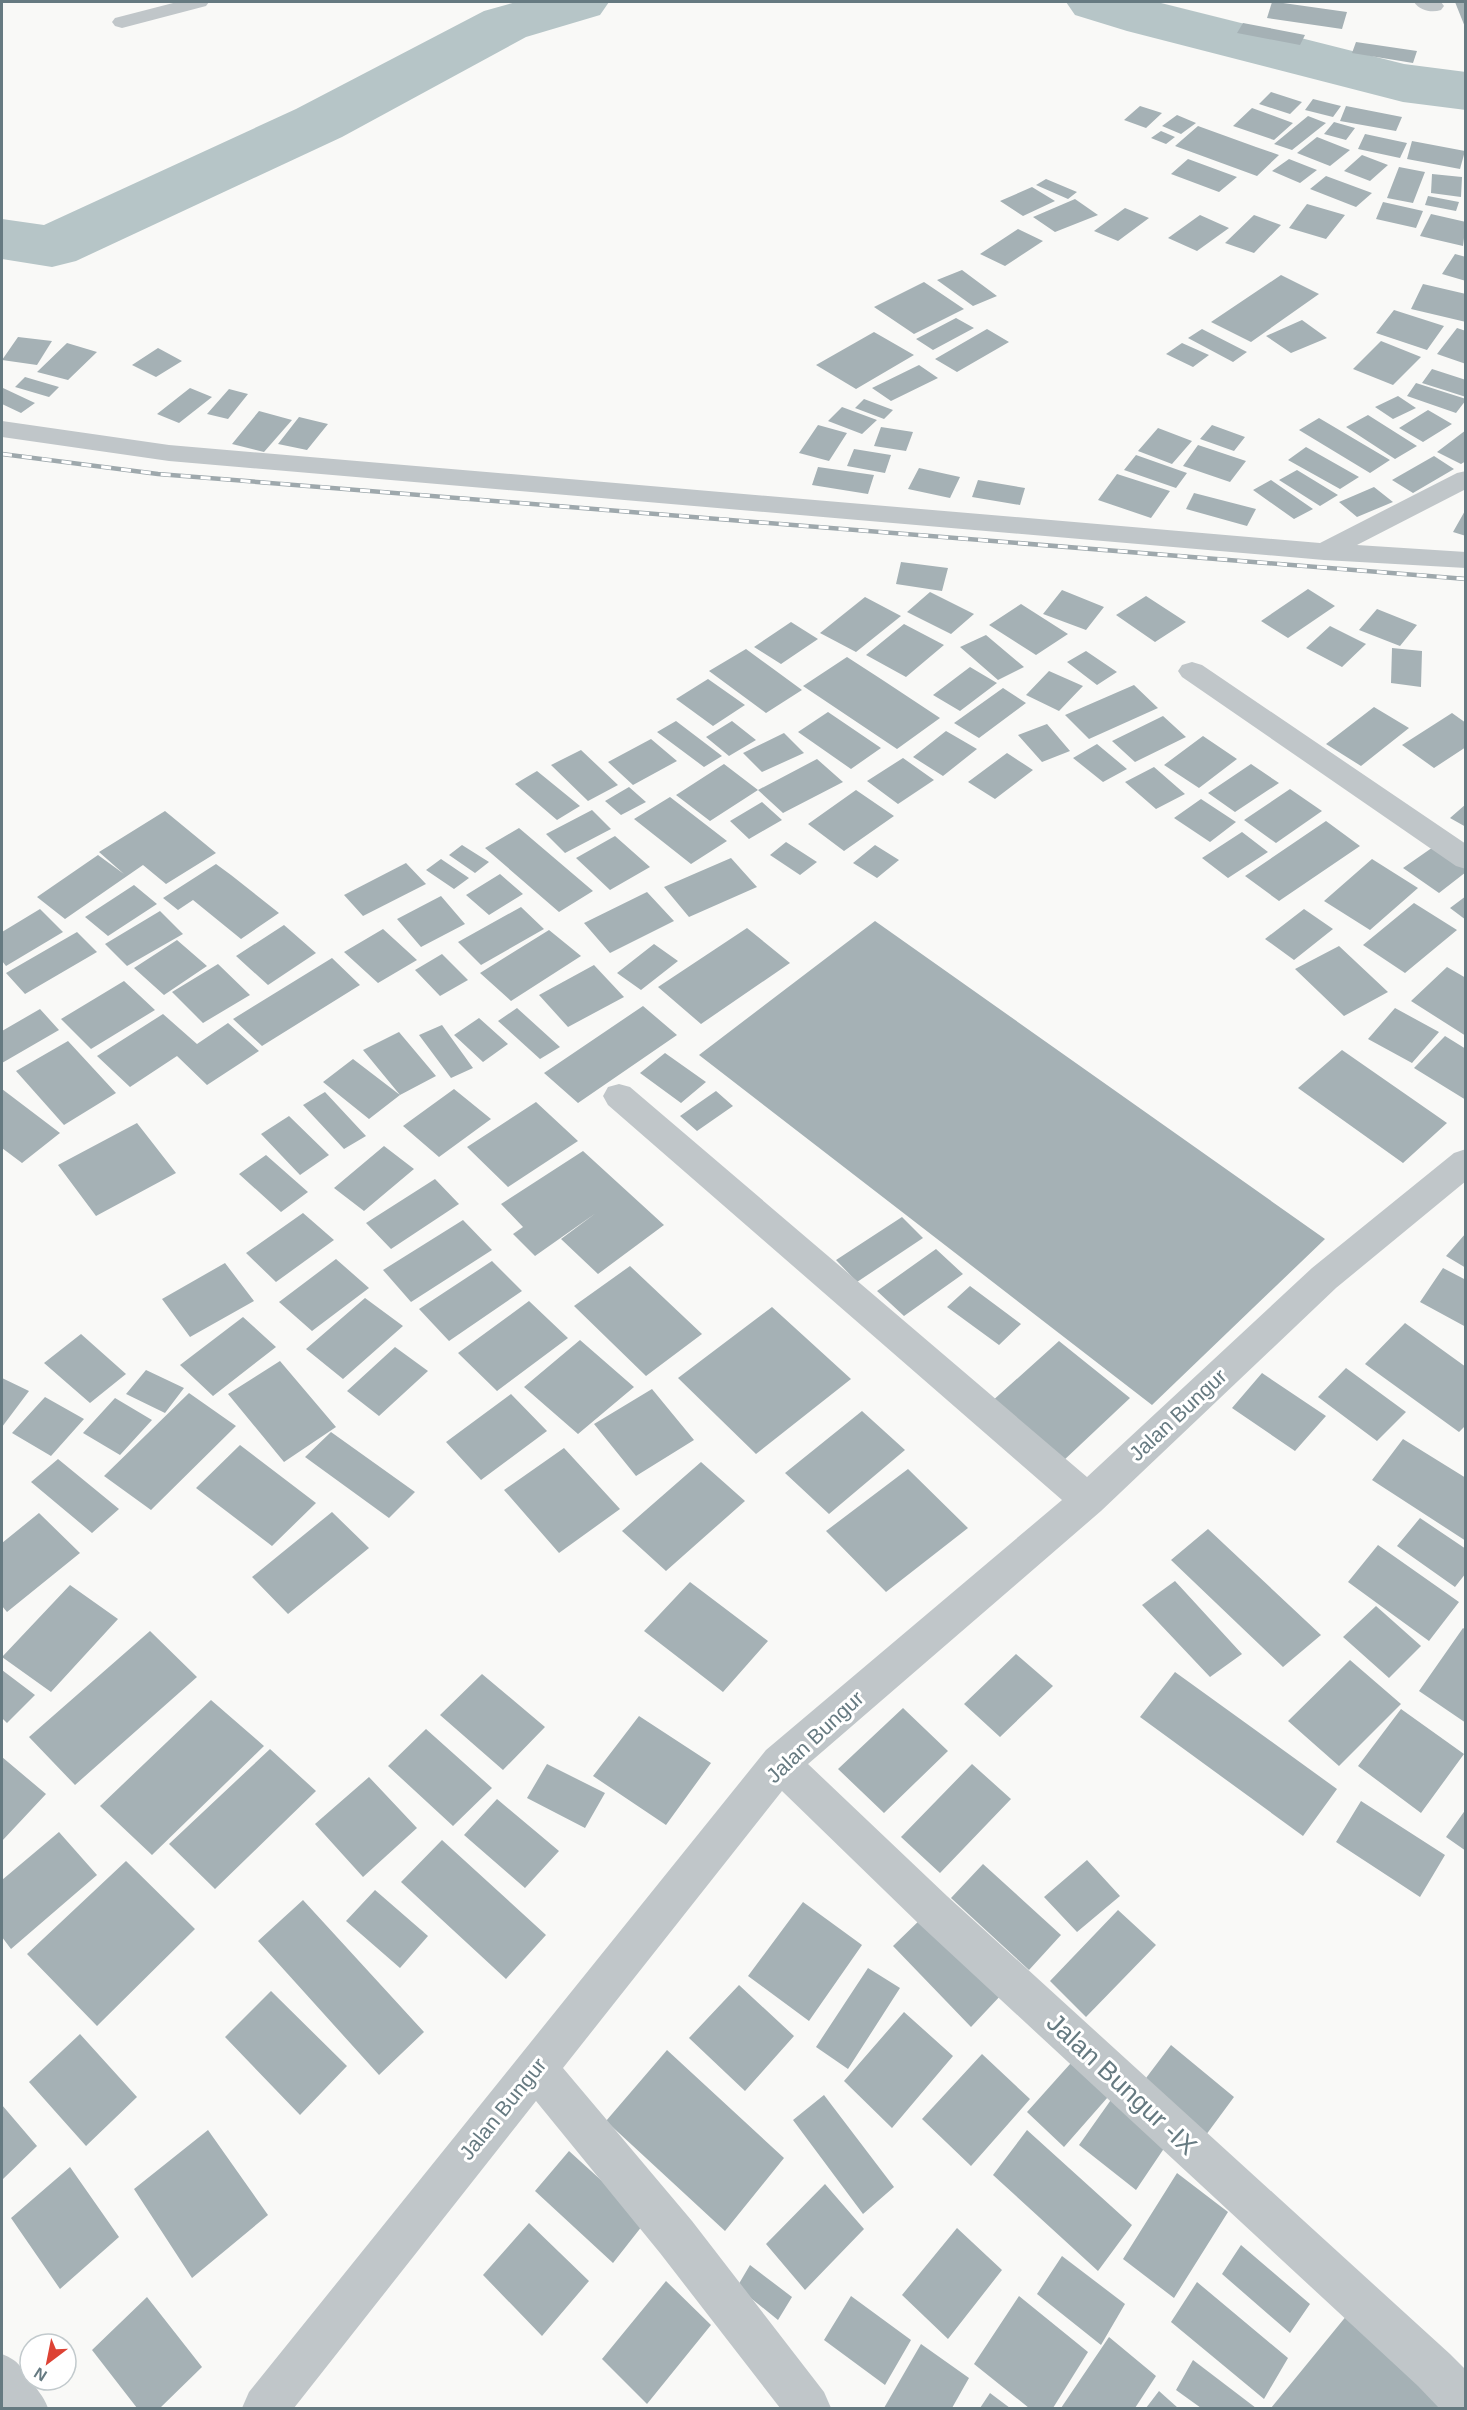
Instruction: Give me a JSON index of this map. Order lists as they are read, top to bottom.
{
  "streets": {
    "street": ["Jalan Bungur", "Jalan Bungur -IX"]
  },
  "crossings": [
    ["Jalan Bungur", "Jalan Bungur -IX"]
  ],
  "north": "bottom left"
}
